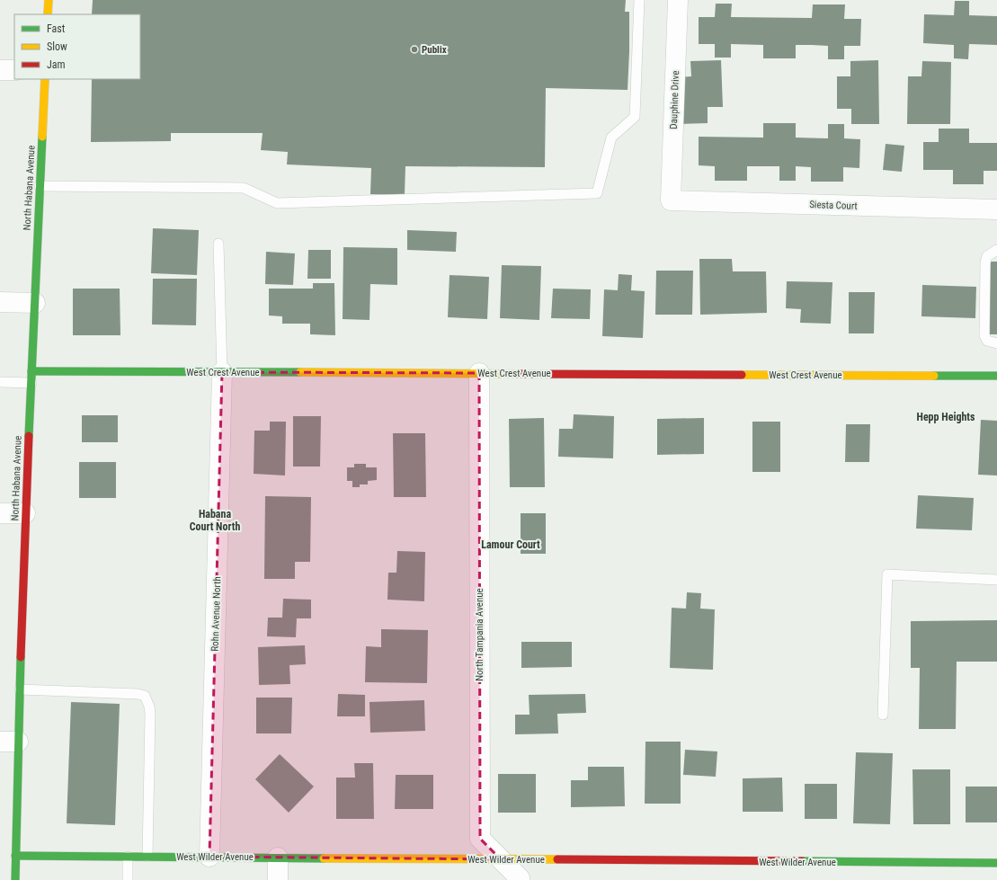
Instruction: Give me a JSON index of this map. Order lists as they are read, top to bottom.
{
  "streets": {
    "street": [
      "Dauphine Drive",
      "North Habana Avenue",
      "Siesta Court",
      "West Crest Avenue",
      "Rohn Avenue North",
      "North Tampania Avenue",
      "West Wilder Avenue"
    ]
  },
  "crossings": [
    ["Dauphine Drive", "Siesta Court"],
    ["North Habana Avenue", "West Crest Avenue"],
    ["North Habana Avenue", "West Wilder Avenue"],
    ["West Crest Avenue", "Rohn Avenue North"],
    ["West Crest Avenue", "North Tampania Avenue"],
    ["Rohn Avenue North", "West Wilder Avenue"],
    ["North Tampania Avenue", "West Wilder Avenue"]
  ],
  "districts": ["Hepp Heights", "Habana Court North", "Lamour Court"],
  "places": ["Publix"],
  "legend": ["Fast", "Slow", "Jam"]
}
